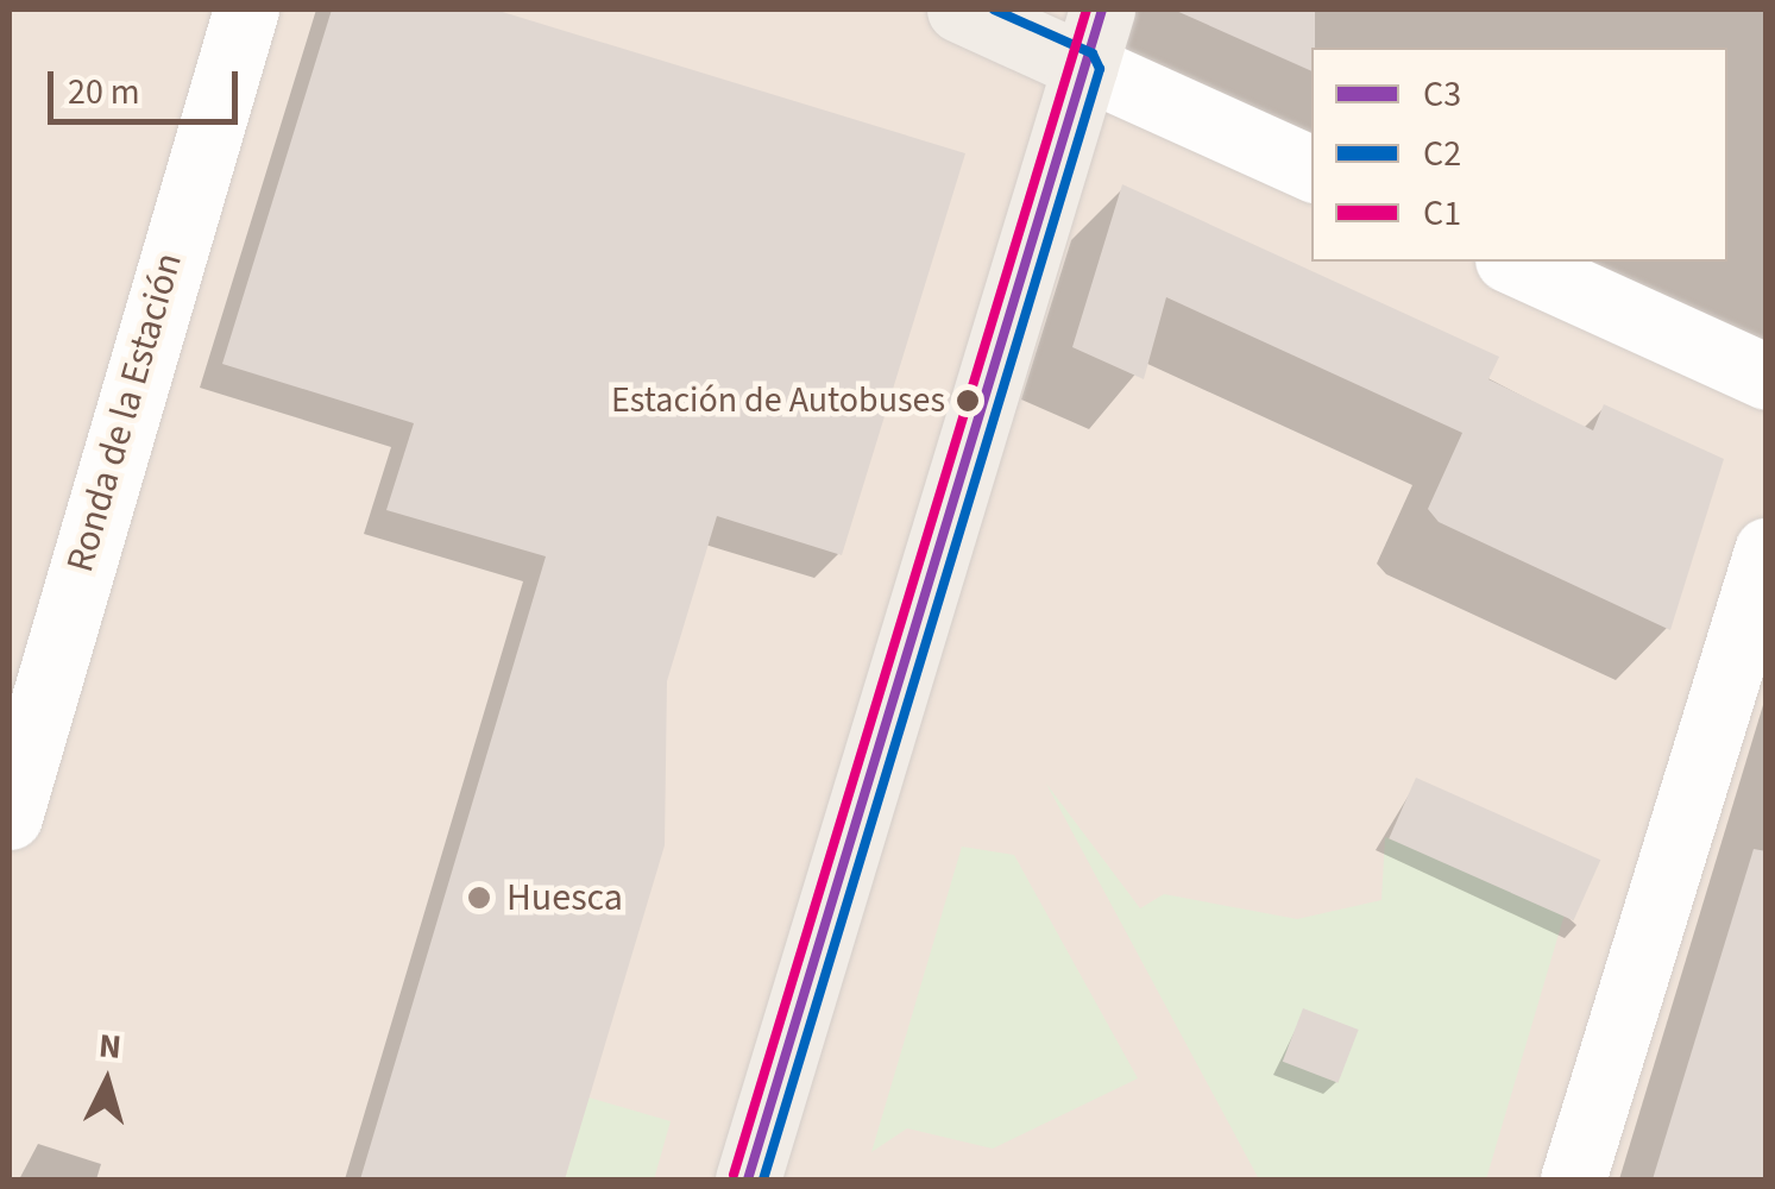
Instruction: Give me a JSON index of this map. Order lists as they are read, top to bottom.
{
  "streets": {
    "street": ["Ronda de la Estación"]
  },
  "places": ["Estación de Autobuses", "Huesca"],
  "lines": ["transit line C3", "transit line C2", "transit line C1"],
  "legend": ["C3", "C2", "C1"],
  "scale_bar": "20 m",
  "north": "top"
}
